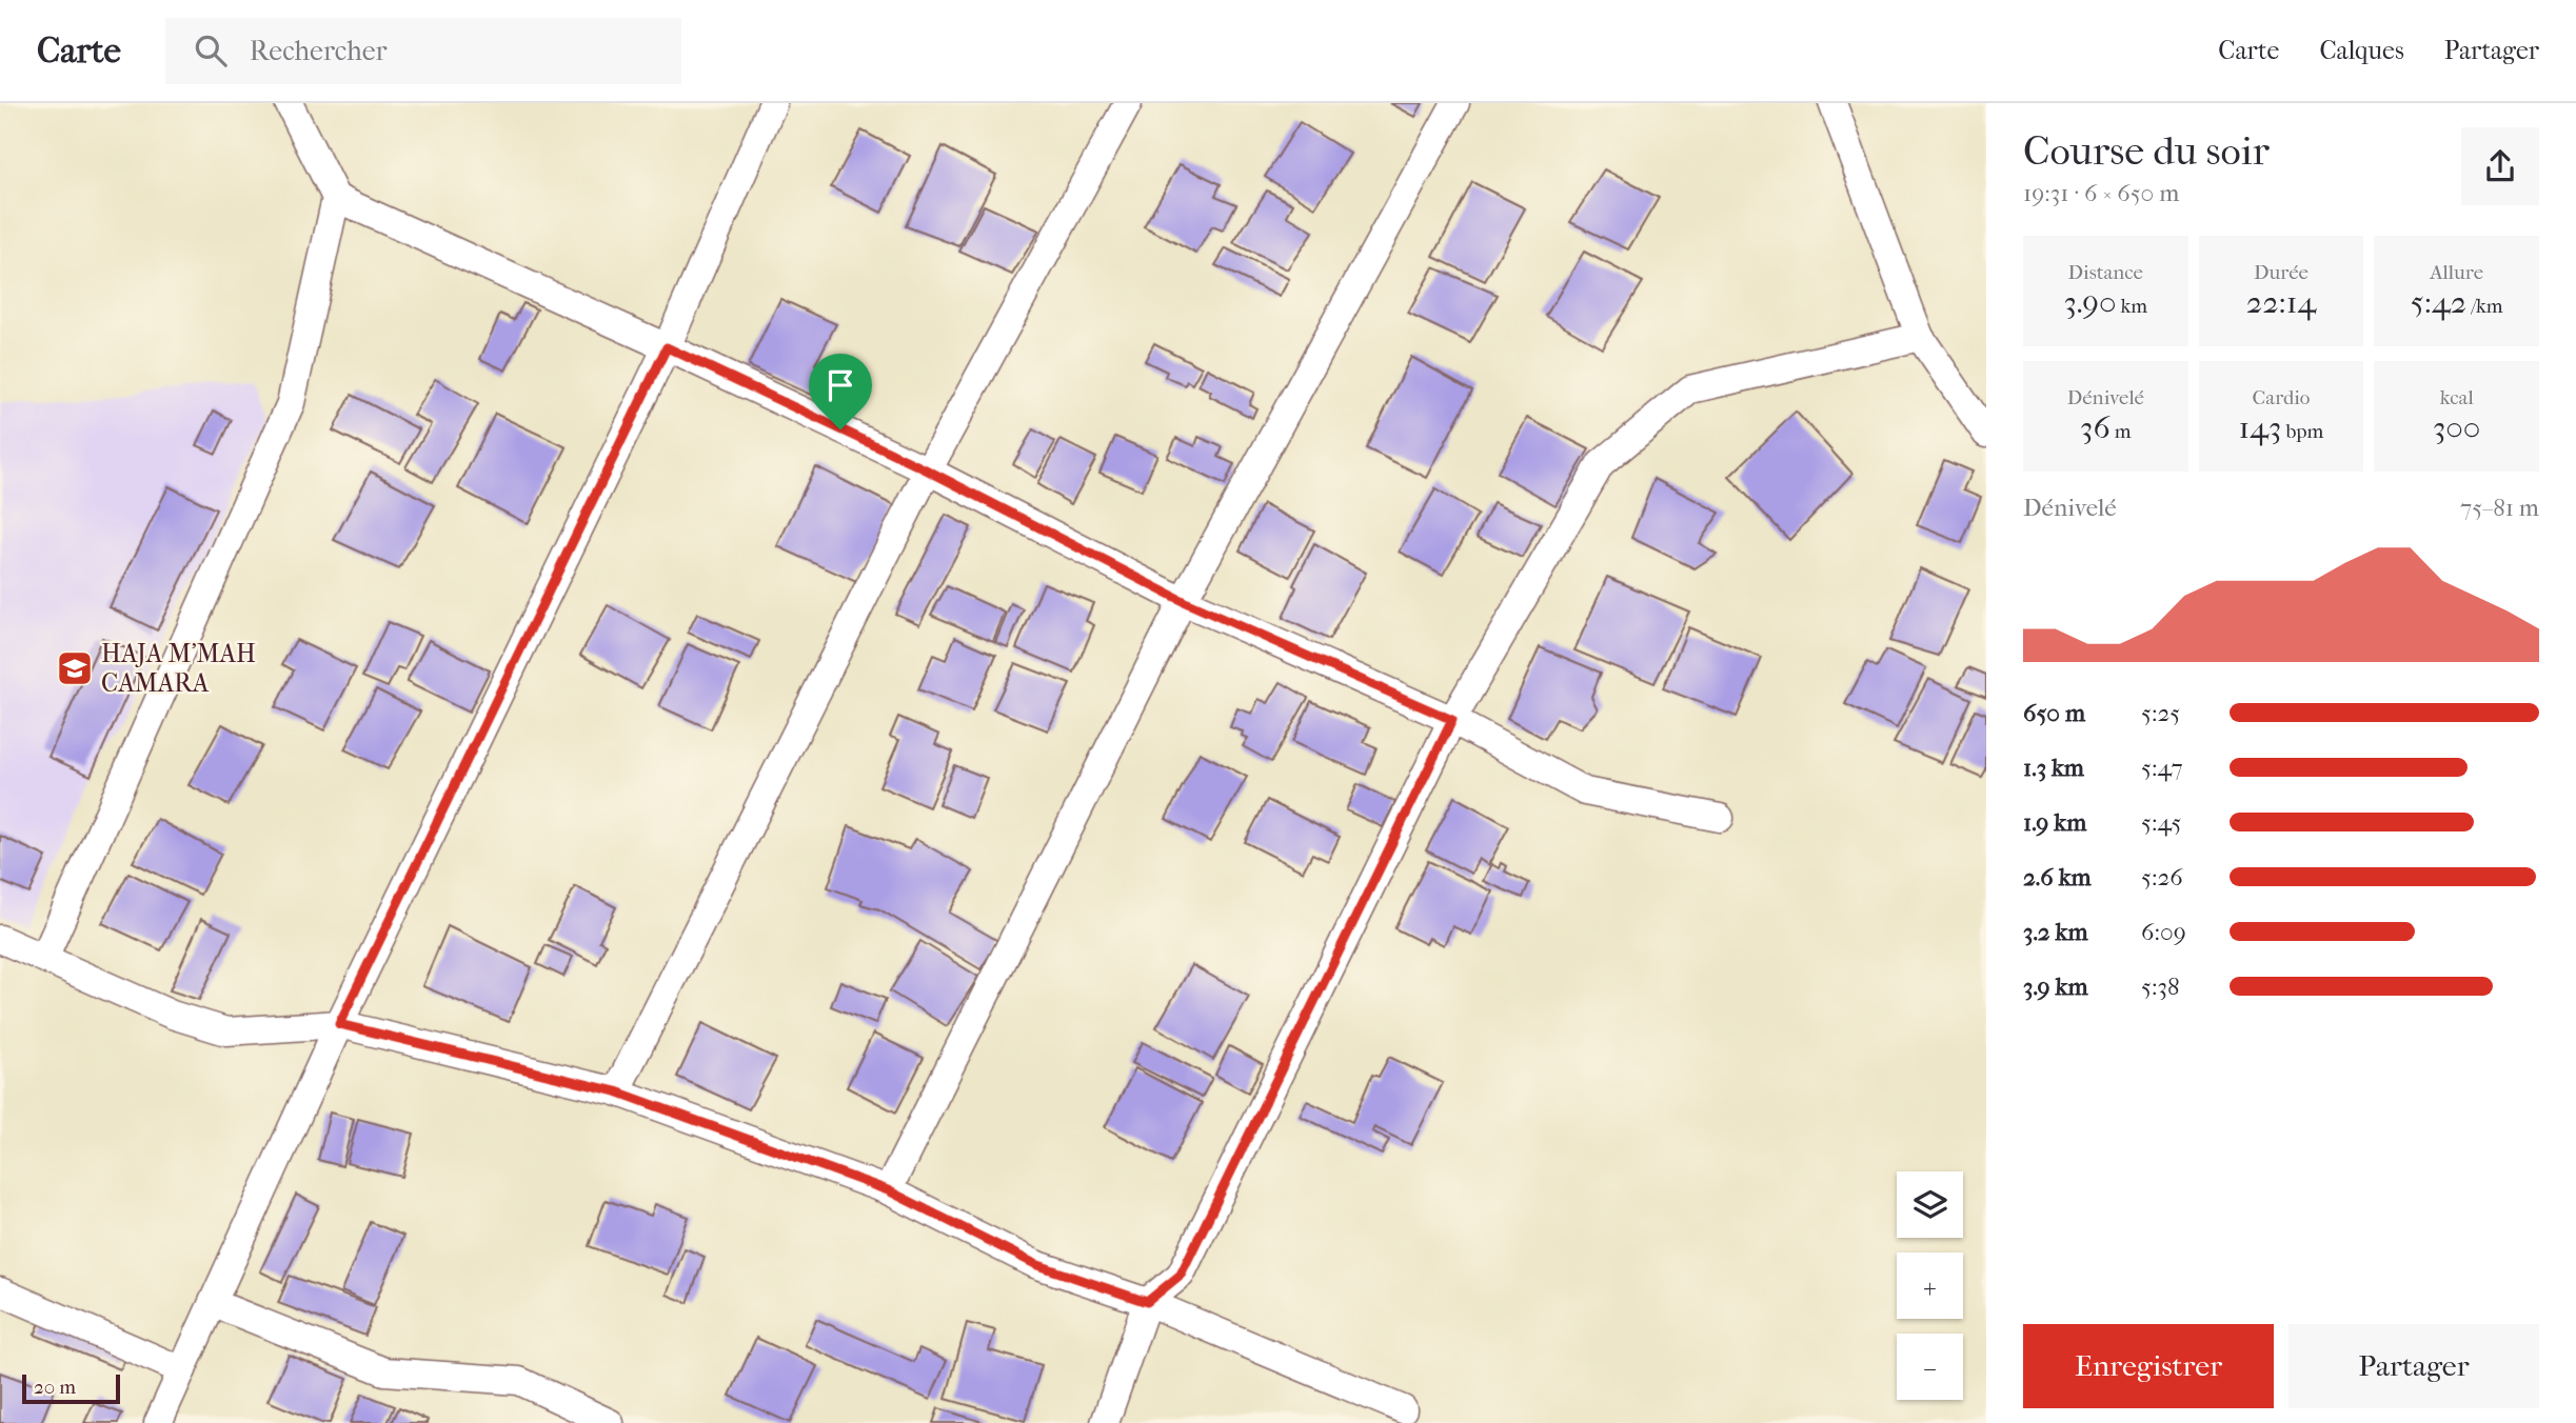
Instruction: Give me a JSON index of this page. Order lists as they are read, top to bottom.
{
  "places": {
    "school or university": ["HAJA M'MAH CAMARA"]
  },
  "scale_bar": "20 m",
  "page": {
    "header": "Carte",
    "search": "Rechercher",
    "nav": ["Carte", "Calques", "Partager"],
    "heading": ["Course du soir", "19:31 · 6 × 650 m"],
    "stats": [
      ["Distance", "3.90 km"],
      ["Durée", "22:14"],
      ["Allure", "5:42 /km"],
      ["Dénivelé", "36 m"],
      ["Cardio", "143 bpm"],
      ["kcal", "300"]
    ],
    "chart": ["Dénivelé", "75–81 m"],
    "list": [
      {
        "name": "650 m",
        "note": "5:25"
      },
      {
        "name": "1.3 km",
        "note": "5:47"
      },
      {
        "name": "1.9 km",
        "note": "5:45"
      },
      {
        "name": "2.6 km",
        "note": "5:26"
      },
      {
        "name": "3.2 km",
        "note": "6:09"
      },
      {
        "name": "3.9 km",
        "note": "5:38"
      }
    ],
    "map_buttons": ["+", "−"],
    "buttons": ["Enregistrer", "Partager"],
    "scale": "20 m"
  }
}
